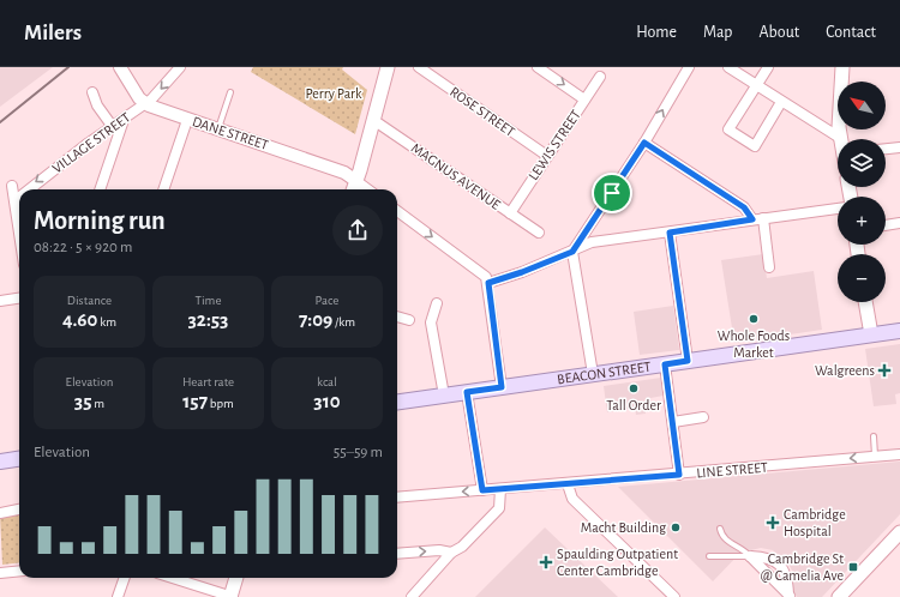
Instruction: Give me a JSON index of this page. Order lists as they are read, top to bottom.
{
  "streets": {
    "main road": ["BEACON STREET"],
    "street": [
      "ROSE STREET",
      "DANE STREET",
      "VILLAGE STREET",
      "LEWIS STREET",
      "MAGNUS AVENUE",
      "LINE STREET"
    ]
  },
  "crossings": [
    ["ROSE STREET", "LEWIS STREET"],
    ["DANE STREET", "VILLAGE STREET"],
    ["LEWIS STREET", "MAGNUS AVENUE"]
  ],
  "one_way": ["VILLAGE STREET", "LINE STREET"],
  "parks": ["Perry Park"],
  "places": {
    "other": ["Whole Foods Market", "Tall Order", "Macht Building"],
    "health": ["Walgreens", "Cambridge Hospital", "Spaulding Outpatient Center Cambridge"],
    "transit": ["Cambridge St @ Camelia Ave"]
  },
  "north": "top left",
  "page": {
    "header": "Milers",
    "nav": [
      "Home",
      "Map",
      "About",
      "Contact"
    ],
    "map_buttons": ["+", "−"],
    "heading": ["Morning run", "08:22 · 5 × 920 m"],
    "stats": [
      ["Distance", "4.60 km"],
      ["Time", "32:53"],
      ["Pace", "7:09 /km"],
      ["Elevation", "35 m"],
      ["Heart rate", "157 bpm"],
      ["kcal", "310"]
    ],
    "chart": ["Elevation", "55–59 m"]
  }
}
